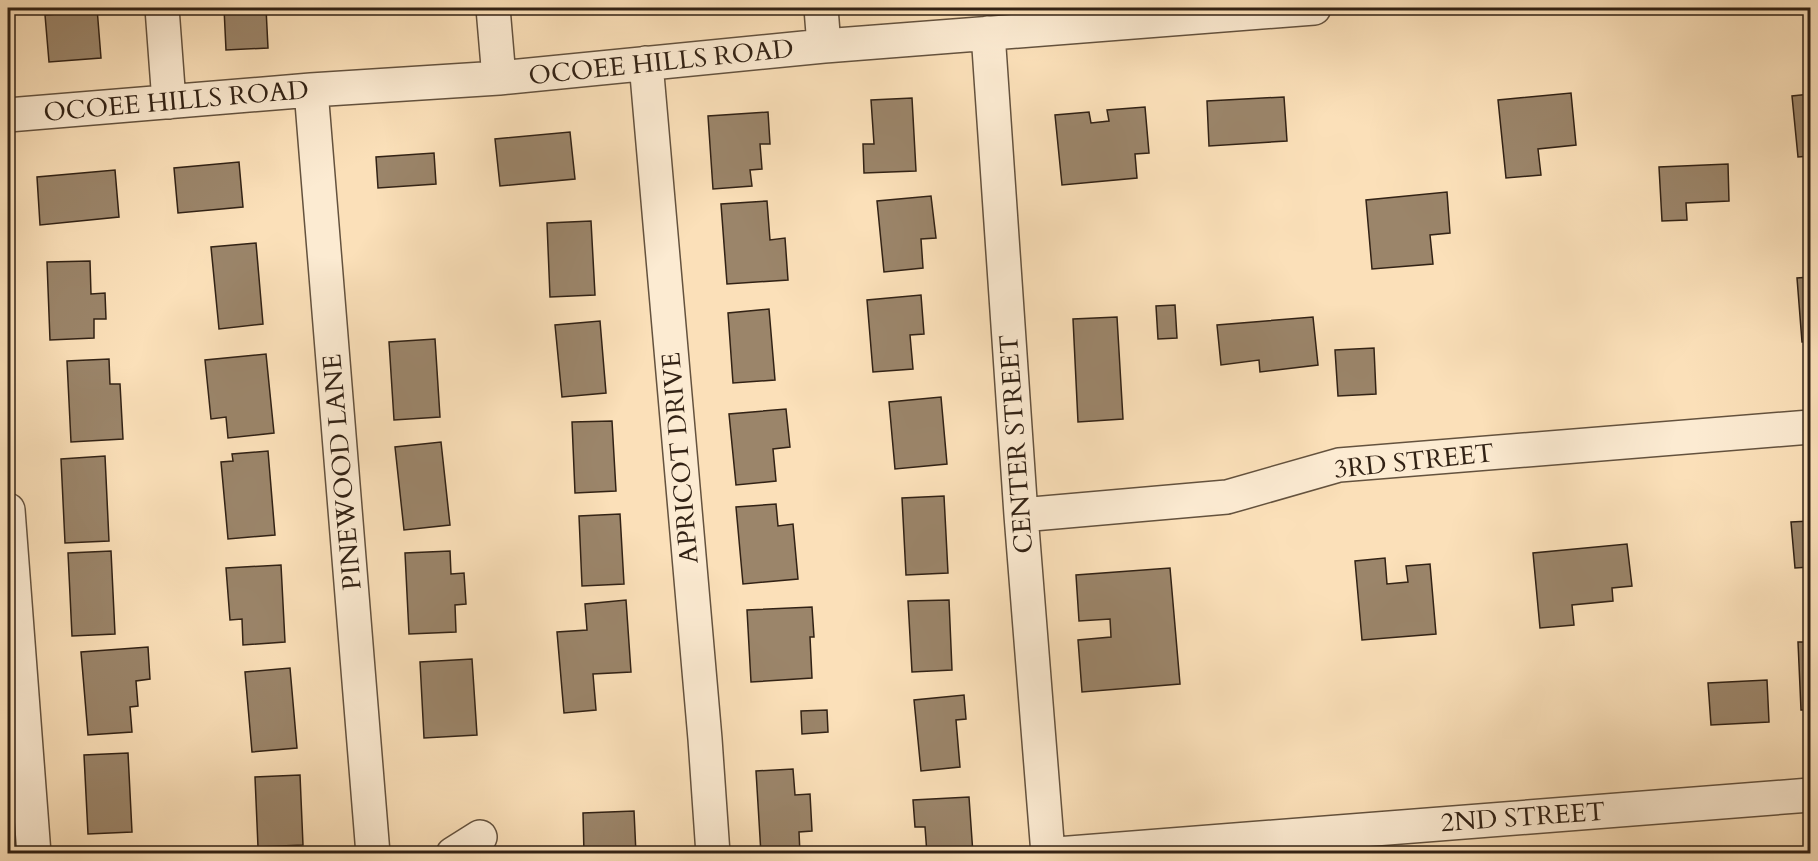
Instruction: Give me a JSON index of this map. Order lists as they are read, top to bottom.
{
  "streets": {
    "street": [
      "OCOEE HILLS ROAD",
      "CENTER STREET",
      "APRICOT DRIVE",
      "3RD STREET",
      "PINEWOOD LANE",
      "2ND STREET"
    ]
  },
  "crossings": [
    ["OCOEE HILLS ROAD", "CENTER STREET"],
    ["OCOEE HILLS ROAD", "APRICOT DRIVE"],
    ["OCOEE HILLS ROAD", "PINEWOOD LANE"],
    ["CENTER STREET", "3RD STREET"]
  ]
}
